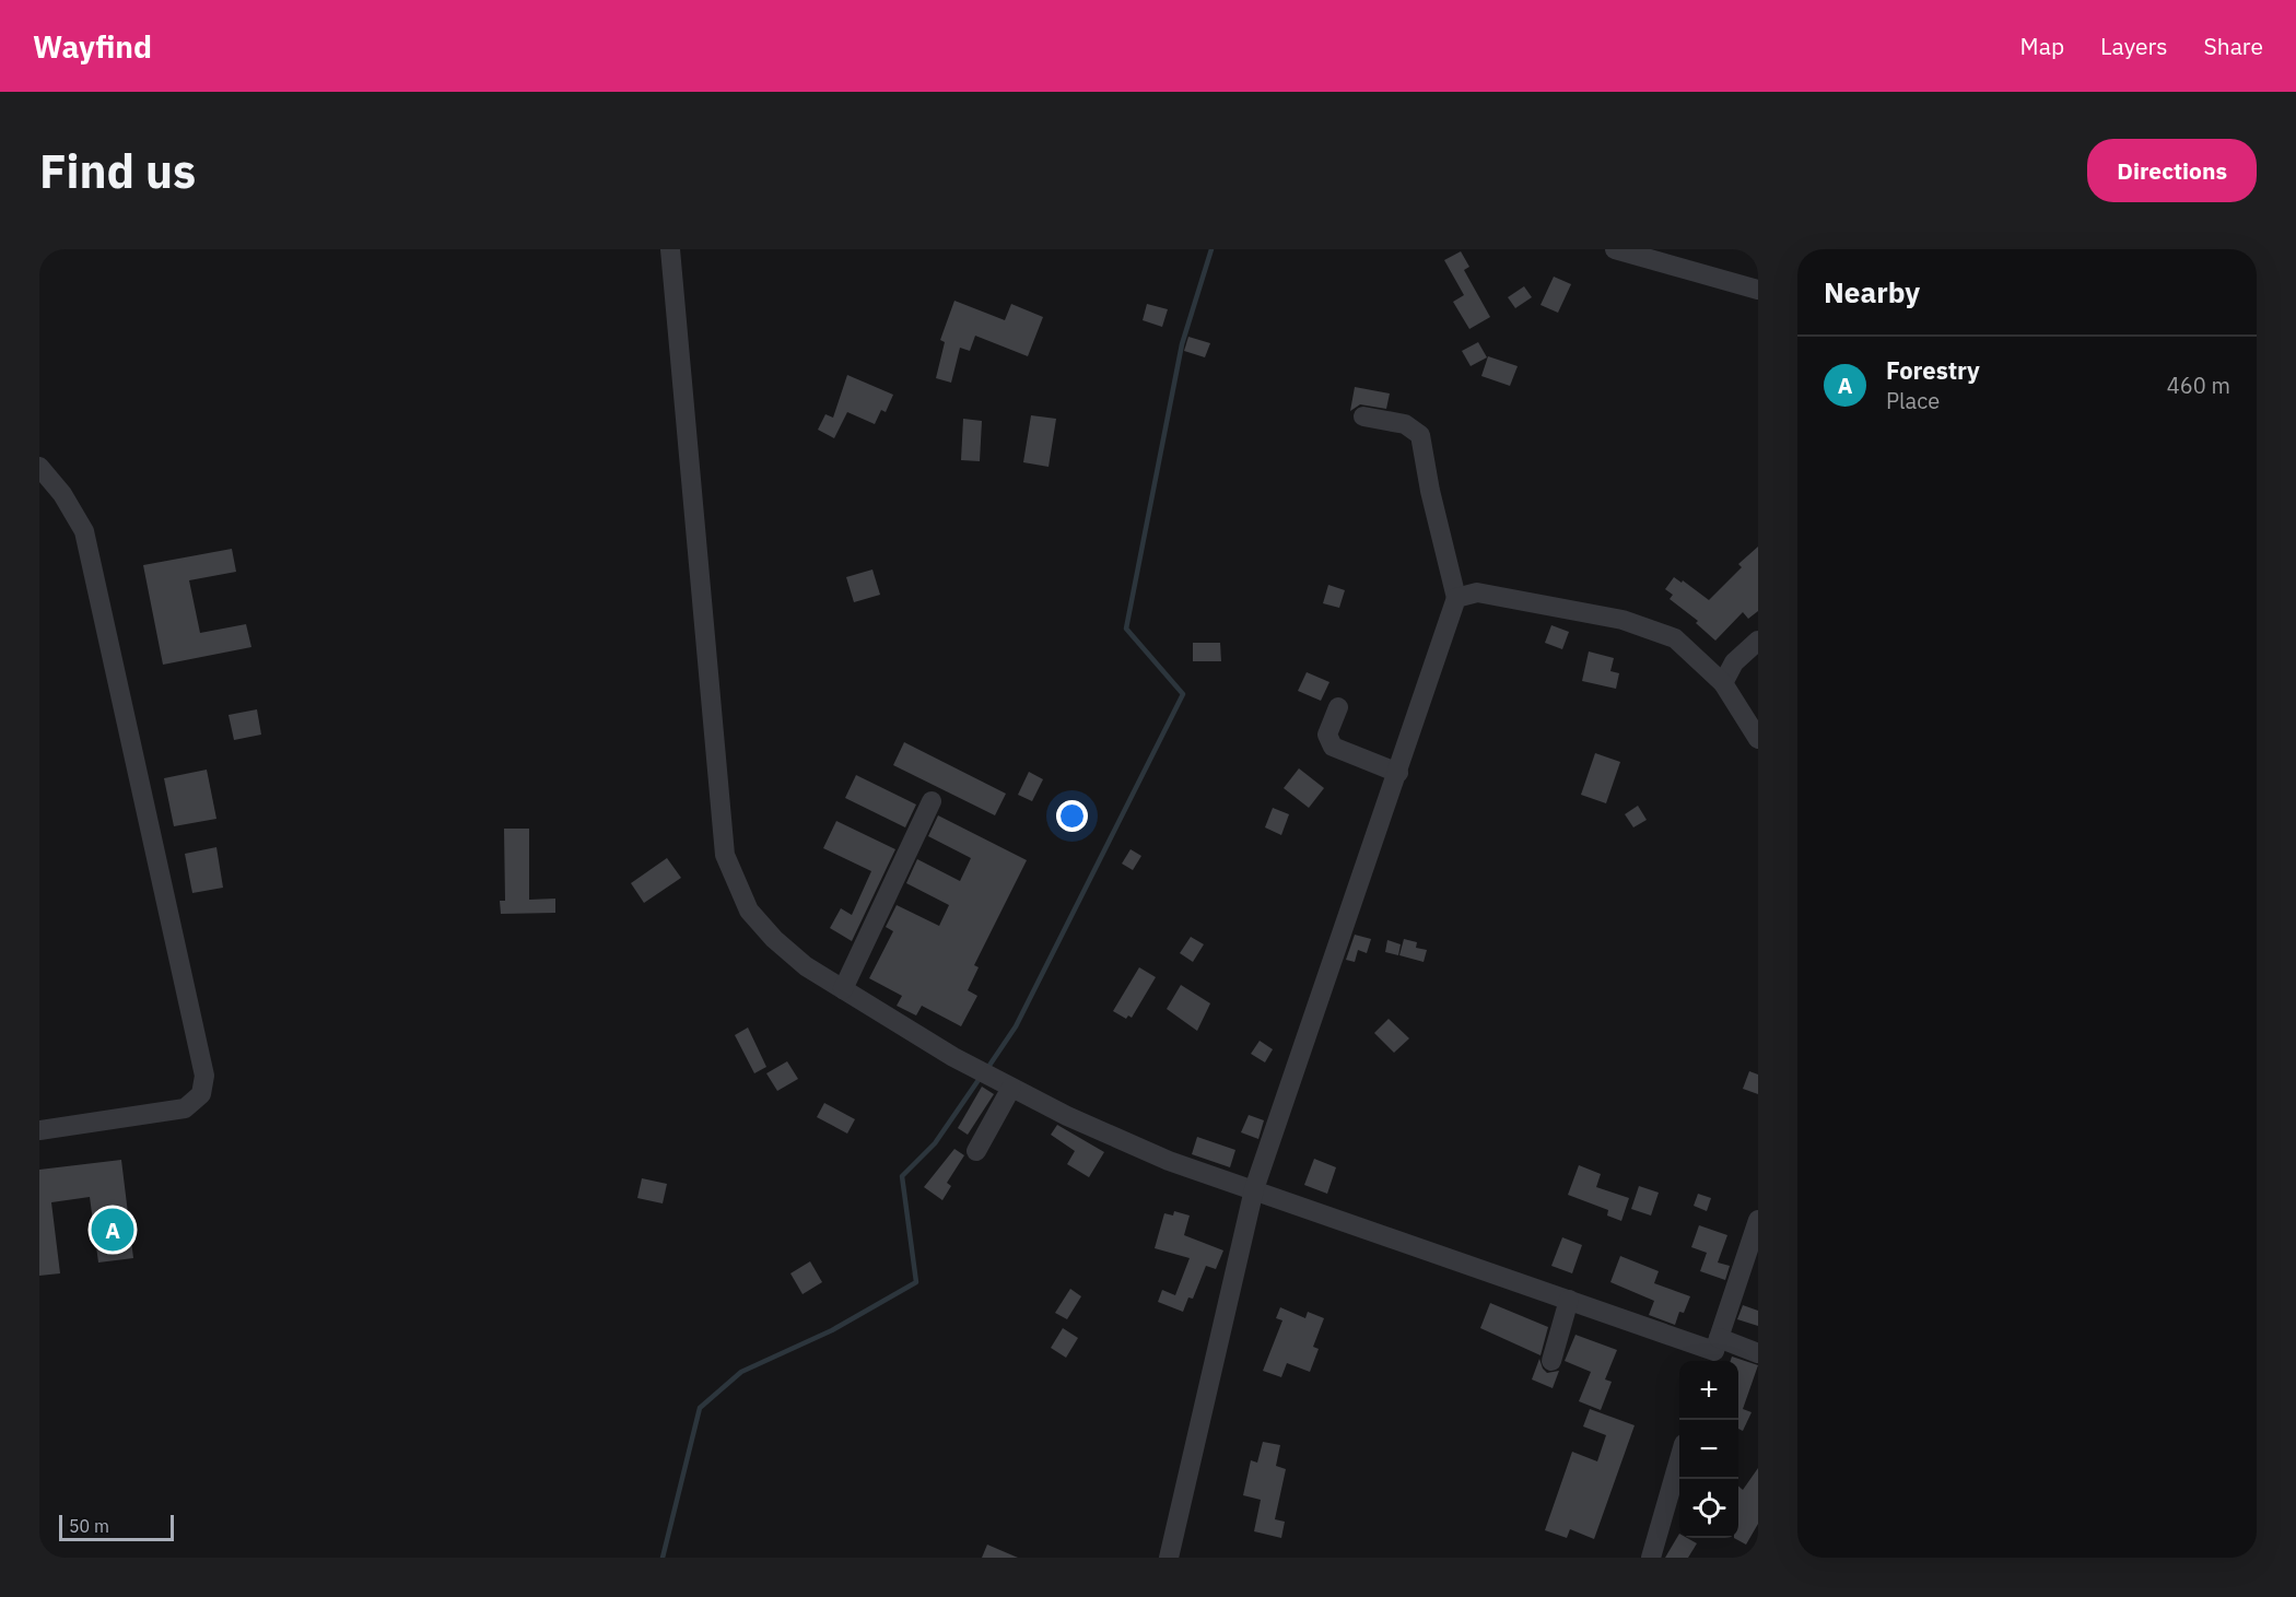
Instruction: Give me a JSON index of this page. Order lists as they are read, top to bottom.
{
  "scale_bar": "50 m",
  "page": {
    "header": "Wayfind",
    "nav": ["Map", "Layers", "Share"],
    "buttons": "Directions",
    "title": "Find us",
    "heading": "Nearby",
    "list": [
      {
        "mark": "A",
        "name": "Forestry",
        "note": "Place",
        "value": "460 m"
      }
    ],
    "pins": "A",
    "map_buttons": ["+", "−"],
    "scale": "50 m"
  }
}
